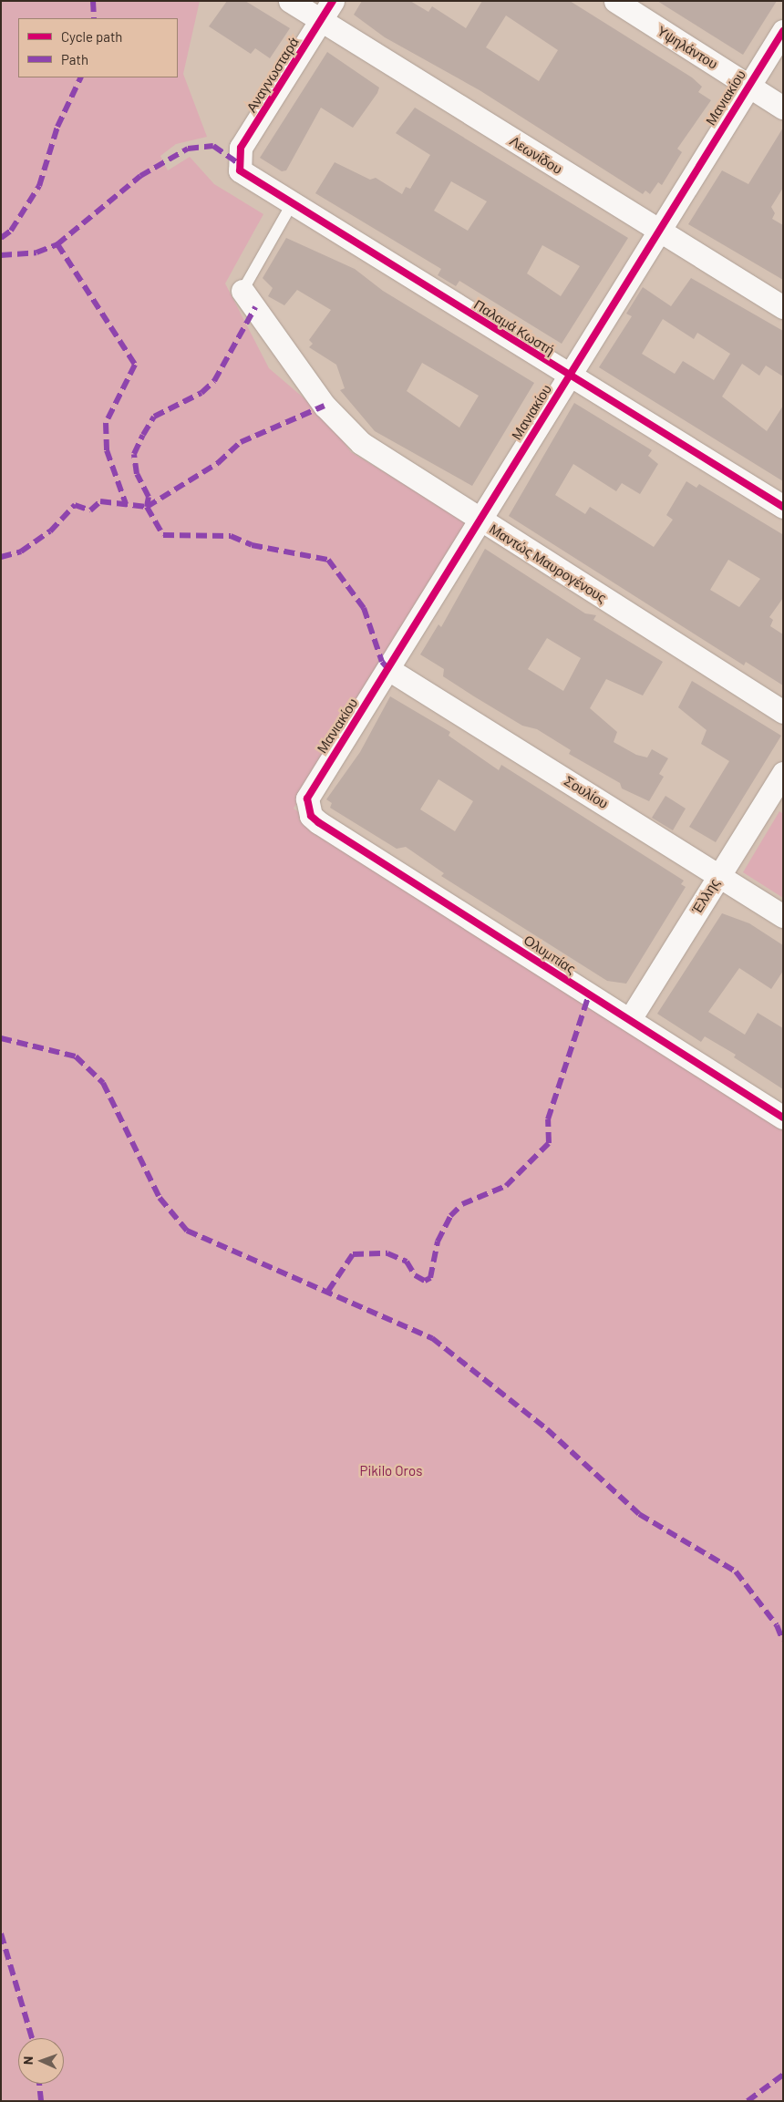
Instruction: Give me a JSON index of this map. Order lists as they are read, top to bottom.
{
  "streets": {
    "street": [
      "Υψηλάντου",
      "Αναγνωσταρά",
      "Μανιακίου",
      "Λεωνίδου",
      "Παλαμά Κωστή",
      "Μαντώς Μαυρογένους",
      "Σουλίου",
      "Έλλης",
      "Ολυμπίας"
    ]
  },
  "crossings": [
    ["Υψηλάντου", "Μανιακίου"],
    ["Αναγνωσταρά", "Λεωνίδου"],
    ["Αναγνωσταρά", "Παλαμά Κωστή"],
    ["Μανιακίου", "Λεωνίδου"],
    ["Μανιακίου", "Παλαμά Κωστή"],
    ["Μανιακίου", "Μαντώς Μαυρογένους"],
    ["Μανιακίου", "Σουλίου"],
    ["Μανιακίου", "Ολυμπίας"],
    ["Σουλίου", "Έλλης"],
    ["Έλλης", "Ολυμπίας"]
  ],
  "parks": ["Pikilo Oros"],
  "legend": ["Cycle path", "Path"],
  "north": "left"
}
